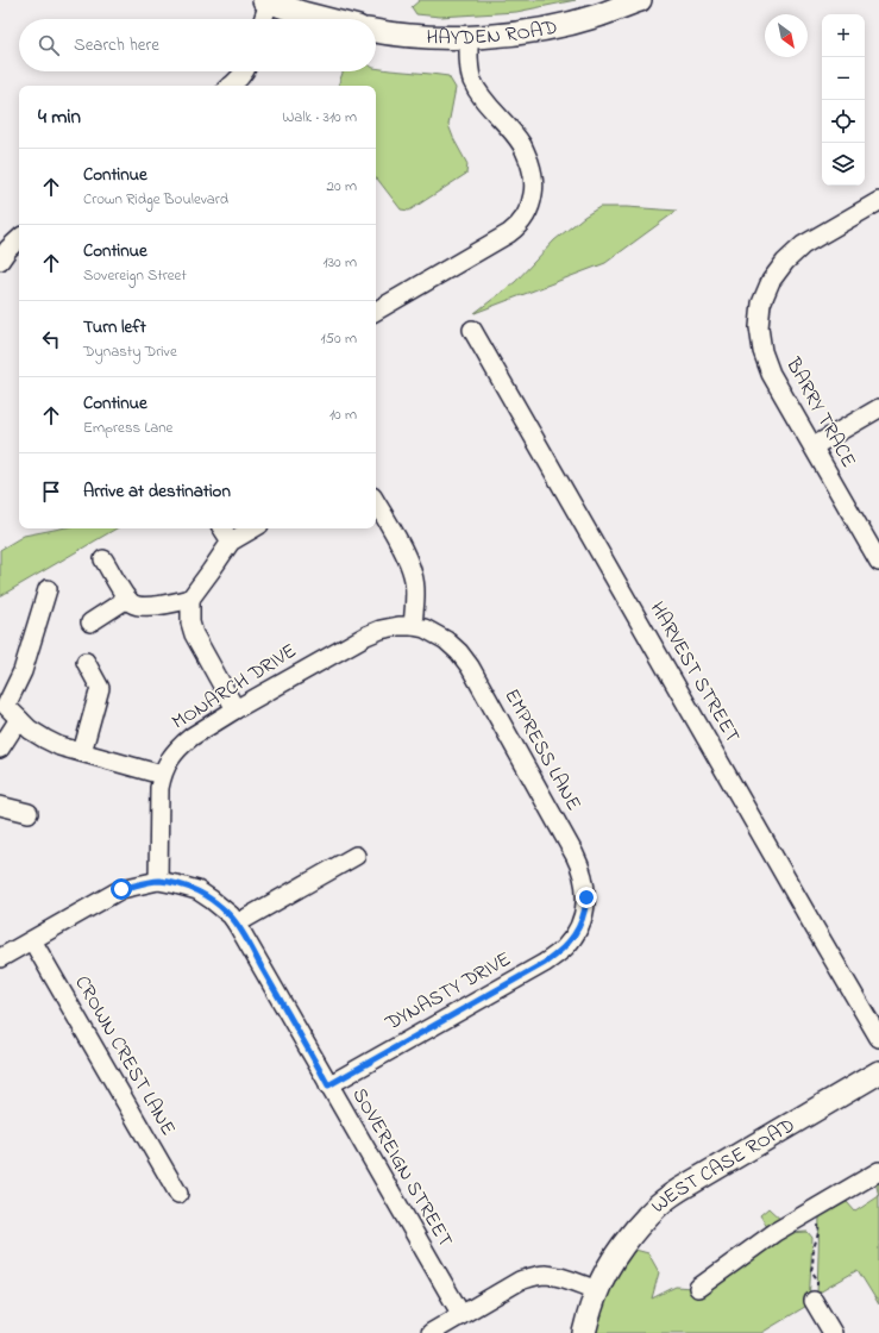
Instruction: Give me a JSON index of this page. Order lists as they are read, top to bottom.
{
  "streets": {
    "main road": ["HAYDEN ROAD", "WEST CASE ROAD"],
    "street": [
      "BARRY TRACE",
      "HARVEST STREET",
      "MONARCH DRIVE",
      "EMPRESS LANE",
      "DYNASTY DRIVE",
      "CROWN CREST LANE",
      "SOVEREIGN STREET"
    ]
  },
  "crossings": [
    ["MONARCH DRIVE", "EMPRESS LANE"],
    ["MONARCH DRIVE", "SOVEREIGN STREET"],
    ["EMPRESS LANE", "DYNASTY DRIVE"],
    ["DYNASTY DRIVE", "SOVEREIGN STREET"]
  ],
  "north": "bottom right",
  "page": {
    "map_buttons": ["+", "−"],
    "search": "Search here",
    "heading": ["4 min", "Walk · 310 m"],
    "list": [
      ["Continue", "Crown Ridge Boulevard", "20 m"],
      ["Continue", "Sovereign Street", "130 m"],
      ["Turn left", "Dynasty Drive", "150 m"],
      ["Continue", "Empress Lane", "10 m"],
      "Arrive at destination"
    ]
  }
}
